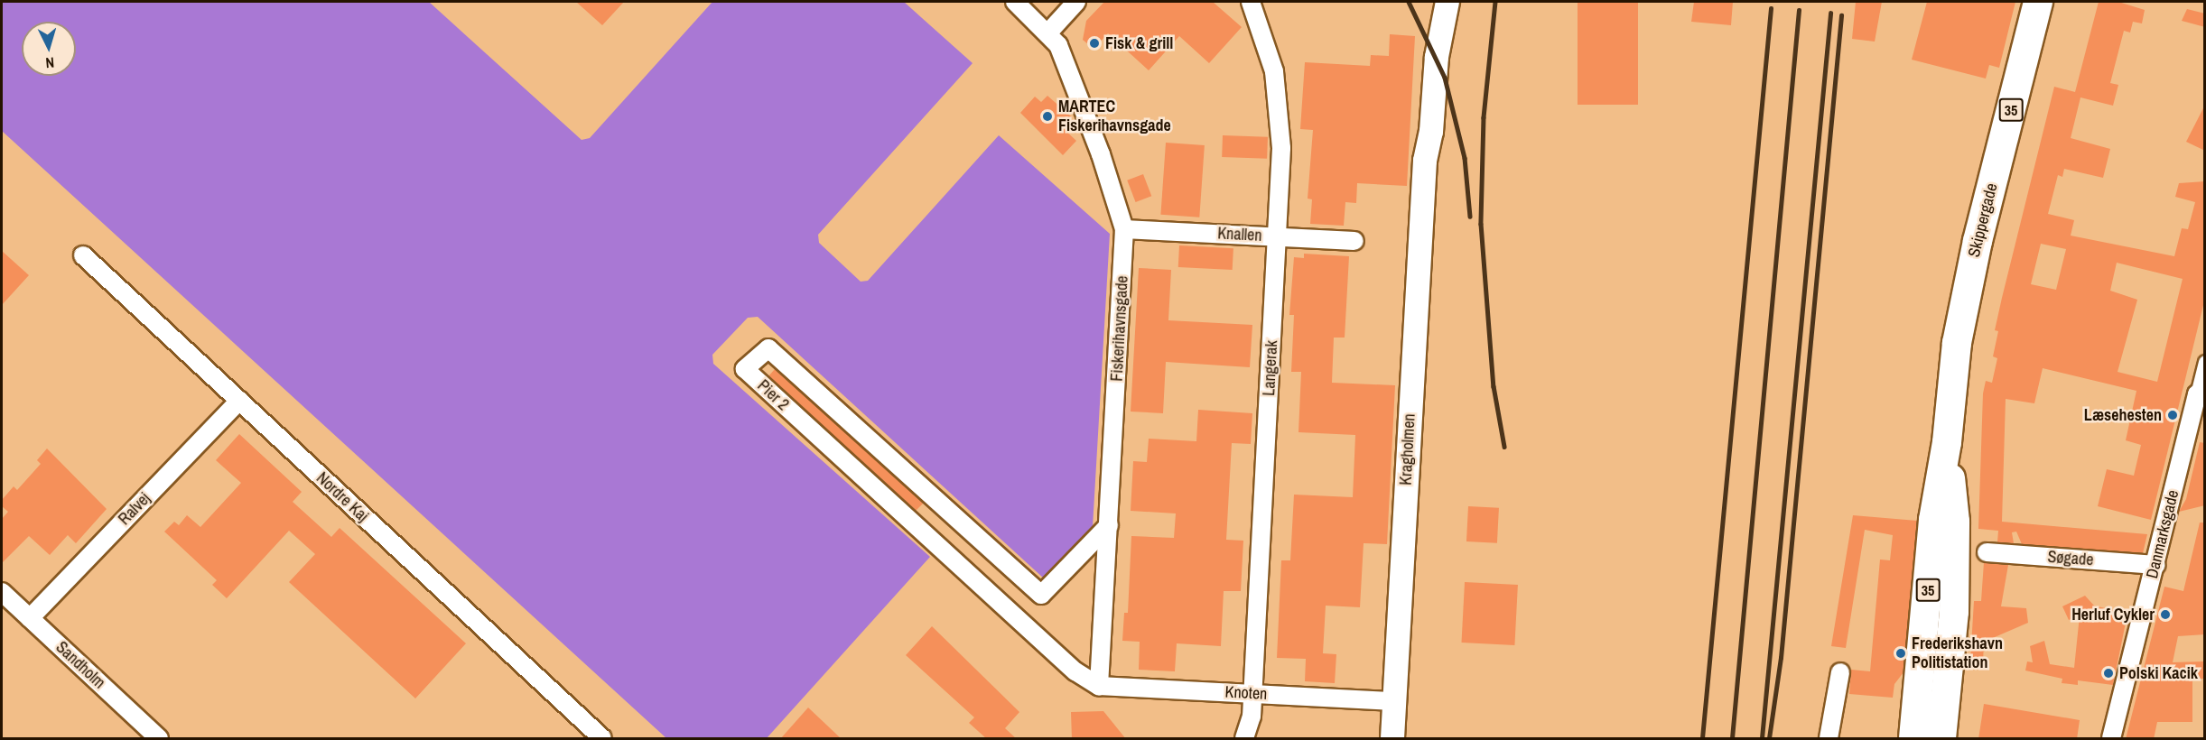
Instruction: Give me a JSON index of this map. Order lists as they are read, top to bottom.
{
  "streets": {
    "main road": ["35", "Skippergade"],
    "street": [
      "Knallen",
      "Fiskerihavnsgade",
      "Langerak",
      "Pier 2",
      "Kragholmen",
      "Nordre Kaj",
      "Ralvej",
      "Danmarksgade",
      "Søgade",
      "Sandholm",
      "Knoten"
    ]
  },
  "crossings": [
    ["Knallen", "Fiskerihavnsgade"],
    ["Knallen", "Langerak"],
    ["Fiskerihavnsgade", "Pier 2"],
    ["Fiskerihavnsgade", "Knoten"],
    ["Langerak", "Knoten"],
    ["Pier 2", "Knoten"],
    ["Kragholmen", "Knoten"],
    ["Nordre Kaj", "Ralvej"],
    ["Ralvej", "Sandholm"],
    ["Danmarksgade", "Søgade"]
  ],
  "places": [
    "Fisk & grill",
    "MARTEC Fiskerihavnsgade",
    "Læsehesten",
    "Herluf Cykler",
    "Frederikshavn Politistation",
    "Polski Kacik"
  ],
  "north": "bottom"
}
